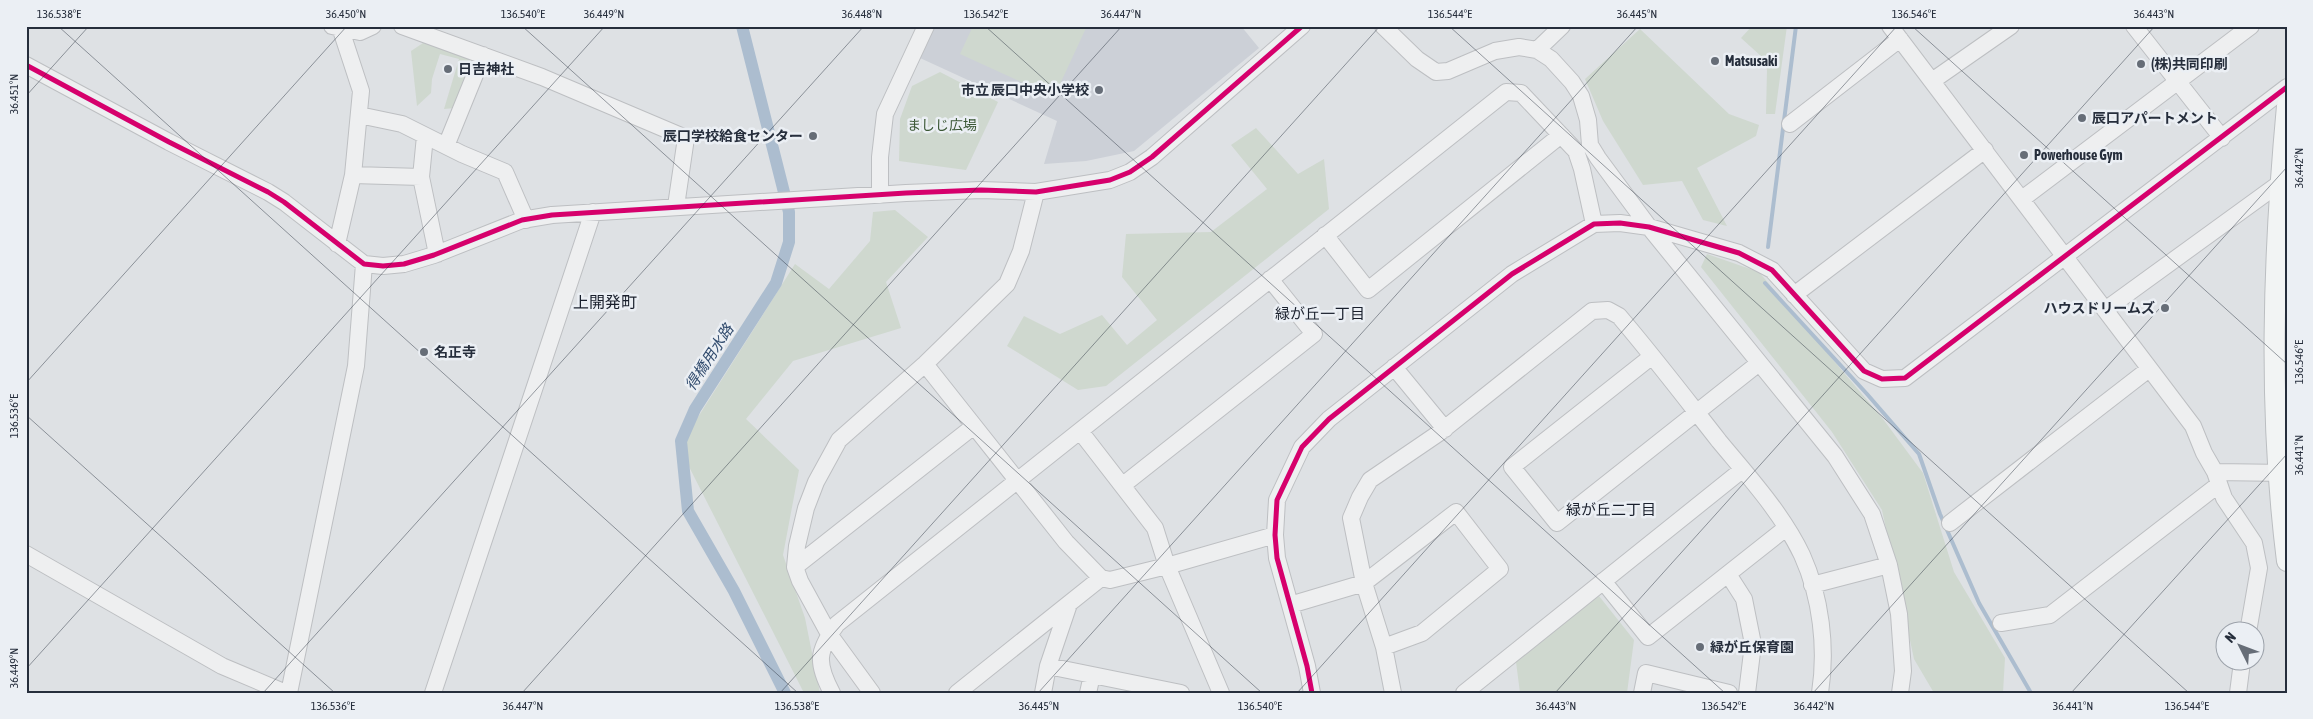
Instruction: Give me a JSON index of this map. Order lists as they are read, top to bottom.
{
  "districts": ["上開発町", "緑が丘一丁目", "緑が丘二丁目"],
  "water": ["得橋用水路"],
  "parks": ["ましじ広場"],
  "places": [
    "Matsusaki",
    "(株)共同印刷",
    "日吉神社",
    "市立 辰口中央小学校",
    "辰口アパートメント",
    "辰口学校給食センター",
    "Powerhouse Gym",
    "ハウスドリームズ",
    "名正寺",
    "緑が丘保育園"
  ],
  "north": "top left",
  "coordinates": [
    "136.538°E",
    "36.450°N",
    "136.540°E",
    "36.449°N",
    "36.448°N",
    "136.542°E",
    "36.447°N",
    "136.544°E",
    "36.445°N",
    "136.546°E",
    "36.443°N",
    "36.451°N",
    "36.442°N",
    "136.536°E",
    "36.441°N"
  ]
}
